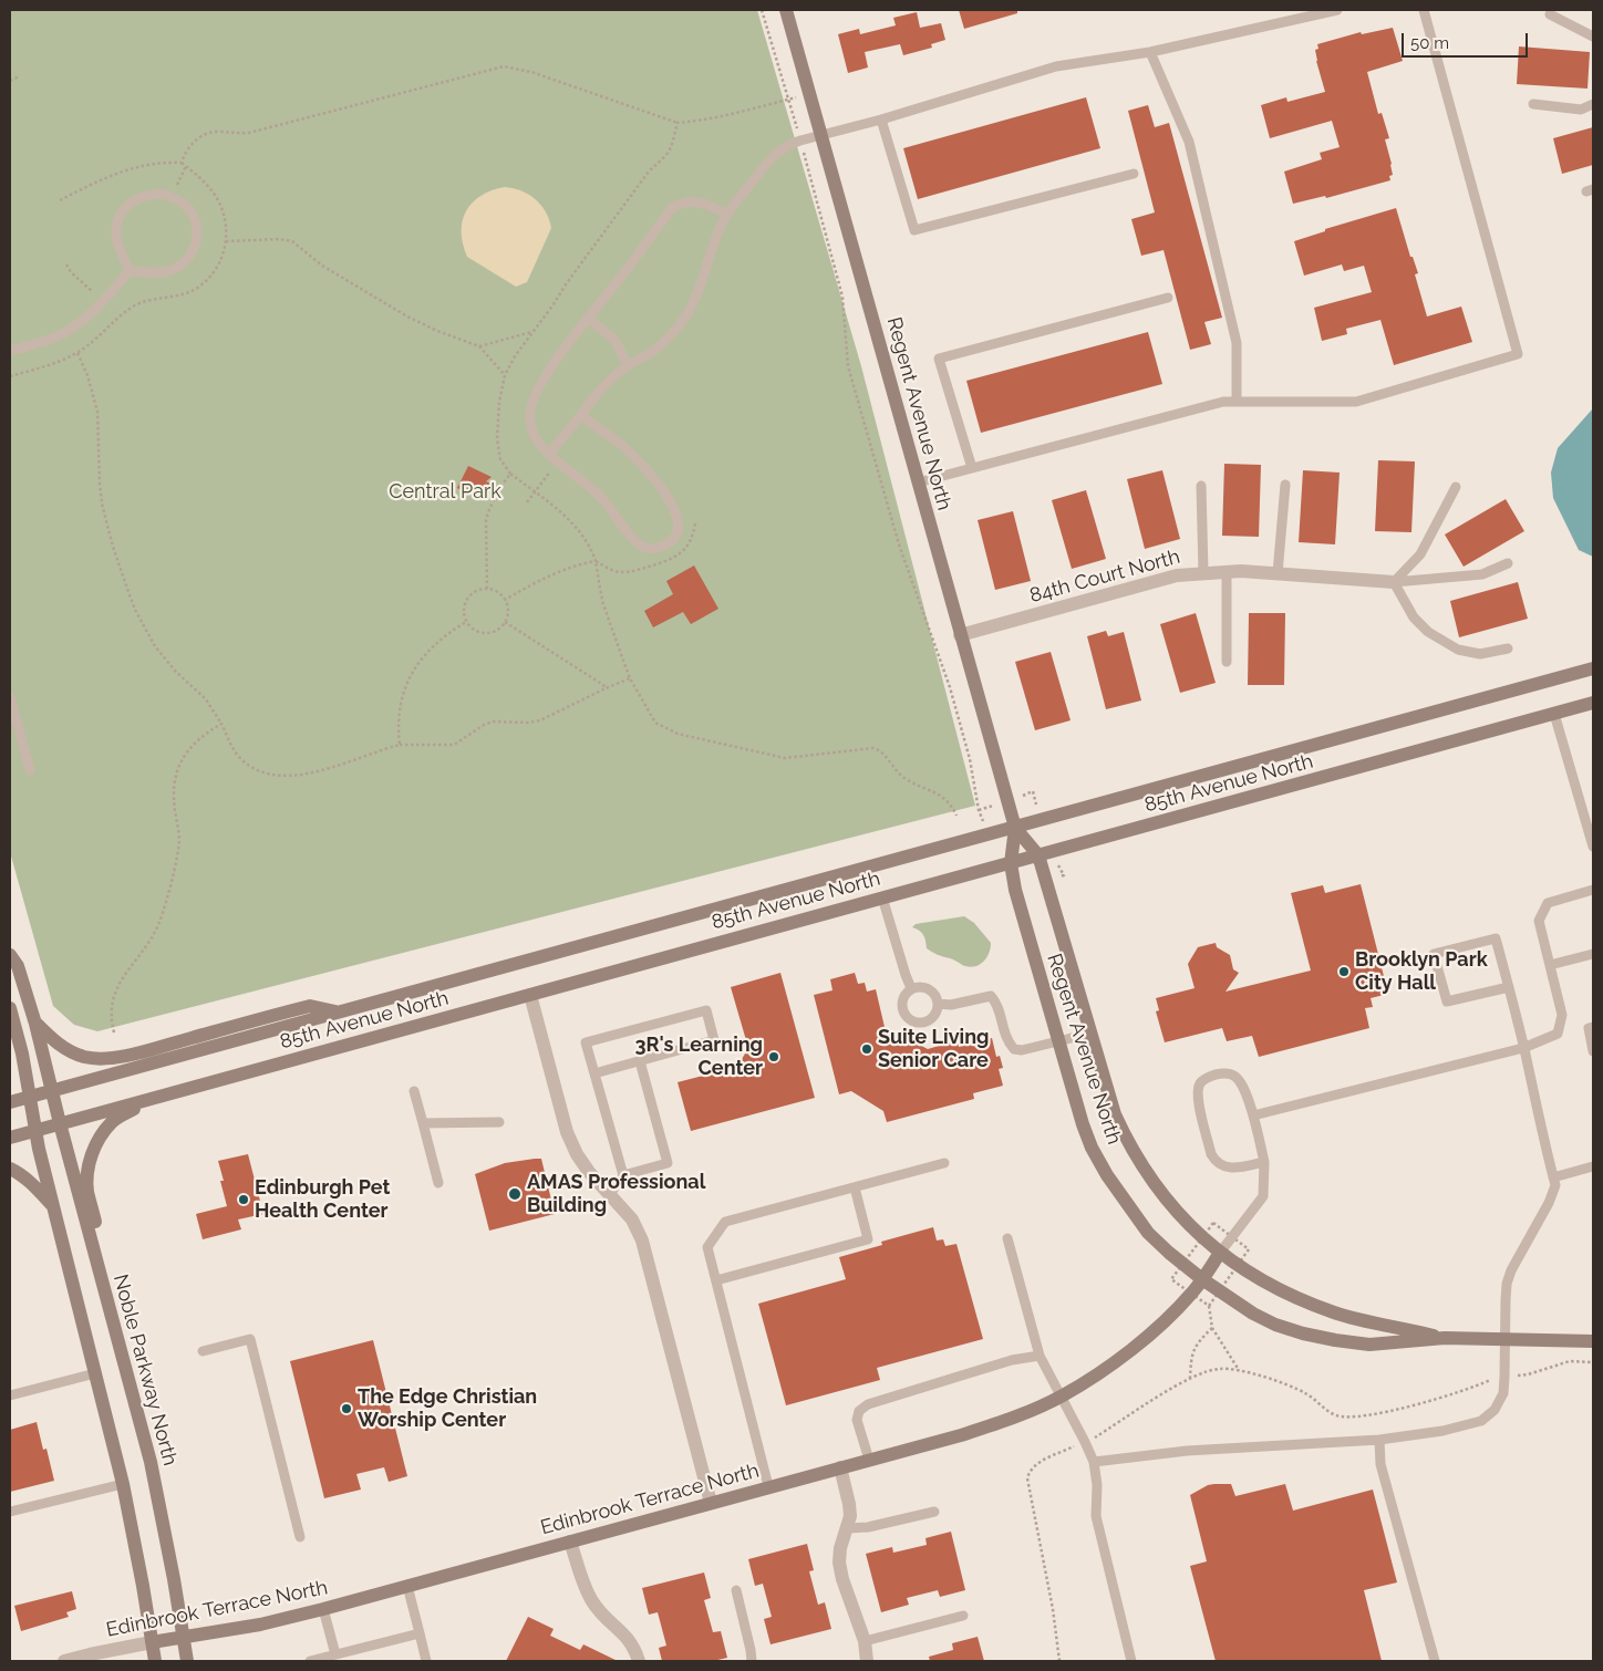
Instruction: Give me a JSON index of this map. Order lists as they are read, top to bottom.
{
  "streets": {
    "main road": [
      "Regent Avenue North",
      "85th Avenue North",
      "Noble Parkway North",
      "Edinbrook Terrace North"
    ],
    "street": ["84th Court North"]
  },
  "crossings": [
    ["Regent Avenue North", "84th Court North"],
    ["Regent Avenue North", "85th Avenue North"],
    ["Regent Avenue North", "Edinbrook Terrace North"],
    ["85th Avenue North", "Noble Parkway North"],
    ["Noble Parkway North", "Edinbrook Terrace North"]
  ],
  "parks": ["Central Park"],
  "places": [
    "Brooklyn Park City Hall",
    "Suite Living Senior Care",
    "3R's Learning Center",
    "AMAS Professional Building",
    "Edinburgh Pet Health Center",
    "The Edge Christian Worship Center"
  ],
  "scale_bar": "50 m"
}
